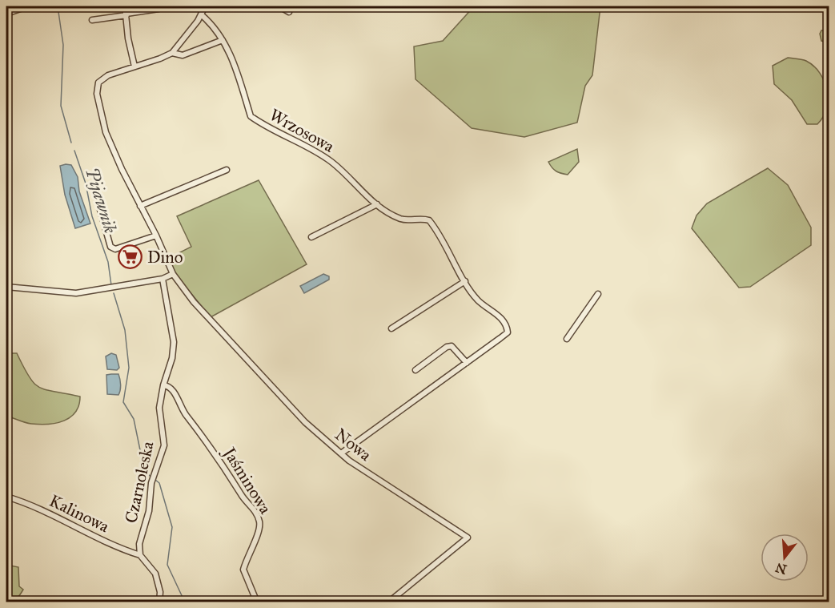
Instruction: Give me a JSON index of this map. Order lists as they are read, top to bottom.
{
  "streets": {
    "street": [
      "Wrzosowa",
      "Nowa",
      "Jaśminowa",
      "Czarnoleska",
      "Kalinowa"
    ]
  },
  "crossings": [
    ["Wrzosowa", "Nowa"],
    ["Jaśminowa", "Czarnoleska"],
    ["Czarnoleska", "Kalinowa"]
  ],
  "water": ["Pijawnik"],
  "places": {
    "supermarket": ["Dino"]
  },
  "north": "bottom"
}
